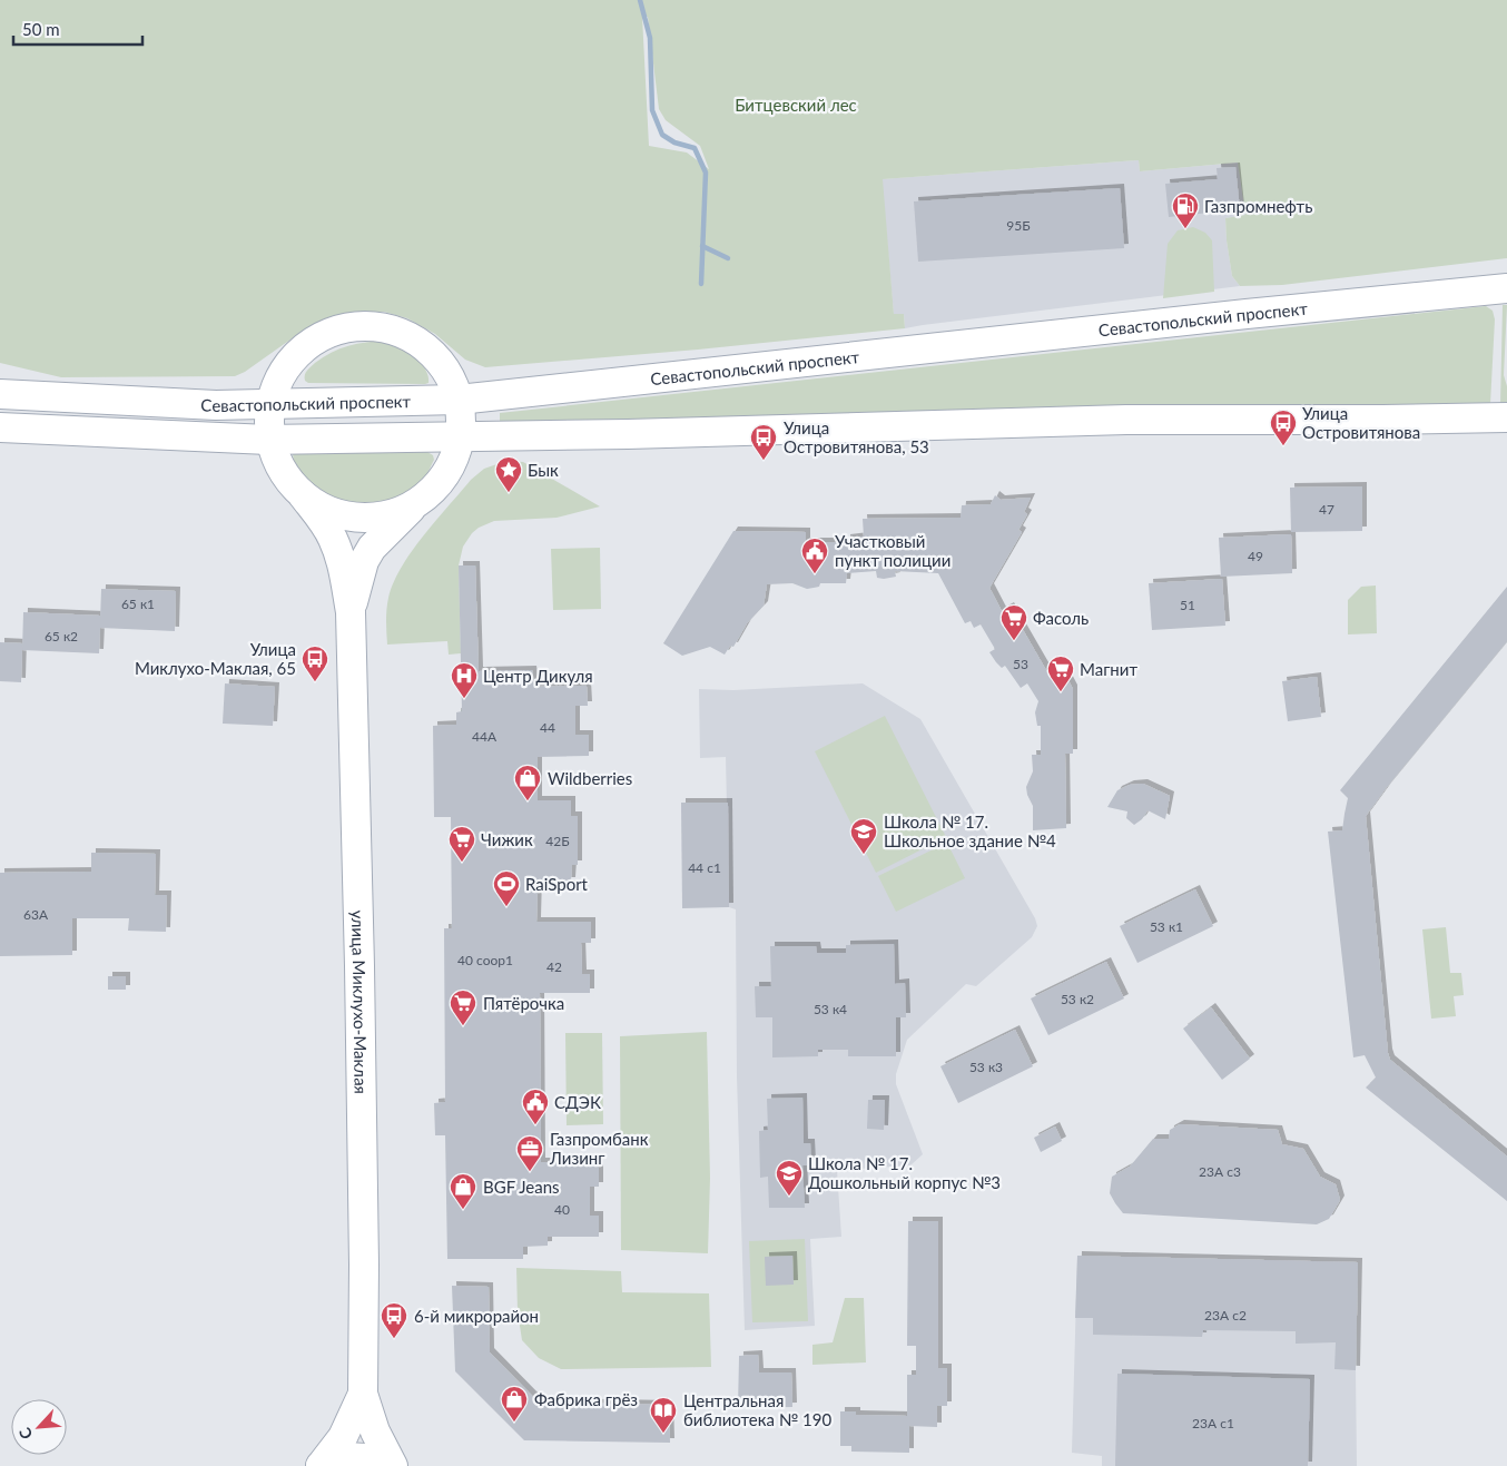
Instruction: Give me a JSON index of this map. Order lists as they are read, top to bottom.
{
  "streets": {
    "main road": ["Севастопольский проспект", "улица Миклухо-Маклая"]
  },
  "parks": ["Битцевский лес"],
  "places": {
    "fuel station": ["Газпромнефть"],
    "bus stop": [
      "Улица Островитянова",
      "Улица Островитянова, 53",
      "Улица Миклухо-Маклая, 65",
      "6-й микрорайон"
    ],
    "place": ["Бык"],
    "public building": ["Участковый пункт полиции", "СДЭК"],
    "supermarket": [
      "Фасоль",
      "Магнит",
      "Чижик",
      "Пятёрочка"
    ],
    "hospital": ["Центр Дикуля"],
    "shop": ["Wildberries", "BGF Jeans", "Фабрика грёз"],
    "school or university": ["Школа № 17. Школьное здание №4", "Школа № 17. Дошкольный корпус №3"],
    "sports": ["RaiSport"],
    "office": ["Газпромбанк Лизинг"],
    "library": ["Центральная библиотека № 190"]
  },
  "house_numbers": [
    "95Б",
    "47",
    "49",
    "65 к1",
    "51",
    "65 к2",
    "53",
    "44",
    "44А",
    "42Б",
    "44 с1",
    "63А",
    "53 к1",
    "40 соор1",
    "42",
    "53 к2",
    "53 к4",
    "53 к3",
    "23А с3",
    "40",
    "23А с2",
    "23А с1"
  ],
  "scale_bar": "50 m",
  "north": "bottom left"
}
